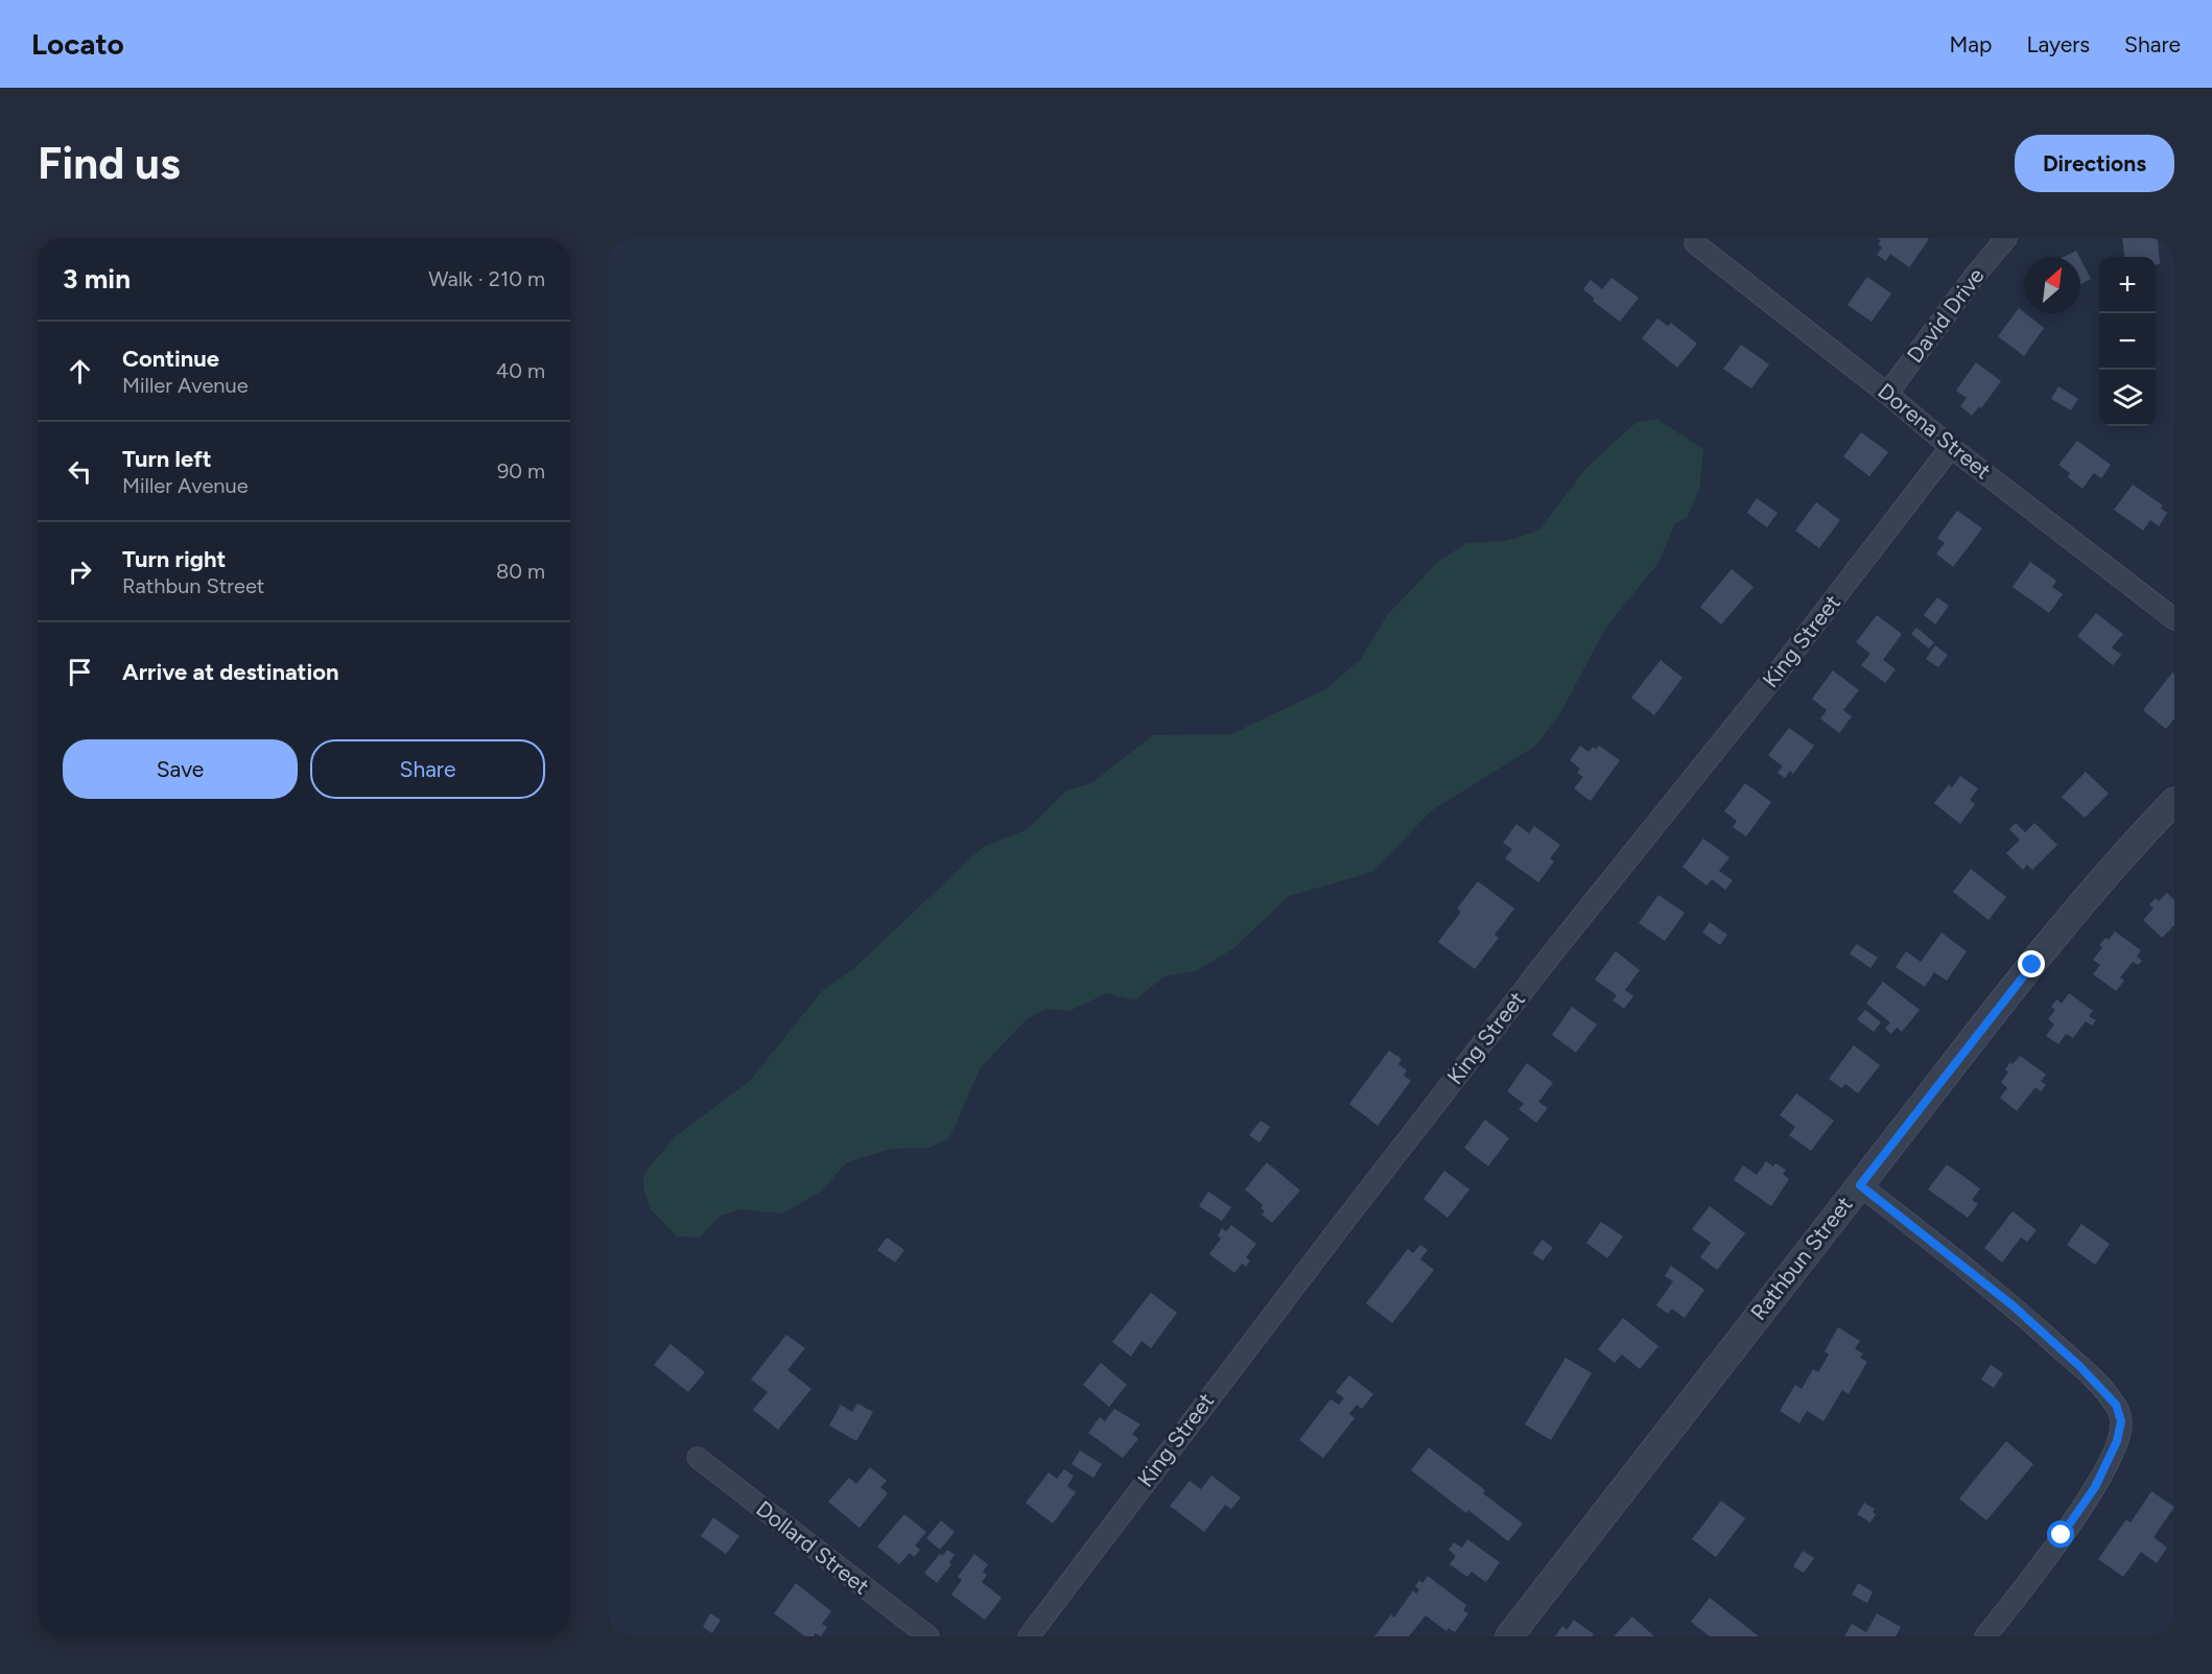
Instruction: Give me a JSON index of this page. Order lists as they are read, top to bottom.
{
  "streets": {
    "street": [
      "David Drive",
      "Dorena Street",
      "King Street",
      "Rathbun Street",
      "Dollard Street"
    ]
  },
  "crossings": [
    ["David Drive", "Dorena Street"],
    ["Dorena Street", "King Street"]
  ],
  "north": "top right",
  "page": {
    "header": "Locato",
    "nav": ["Map", "Layers", "Share"],
    "buttons": [
      "Directions",
      ["Save", "Share"]
    ],
    "title": "Find us",
    "heading": ["3 min", "Walk · 210 m"],
    "map_buttons": ["+", "−"],
    "list": [
      ["Continue", "Miller Avenue", "40 m"],
      ["Turn left", "Miller Avenue", "90 m"],
      ["Turn right", "Rathbun Street", "80 m"],
      "Arrive at destination"
    ]
  }
}
